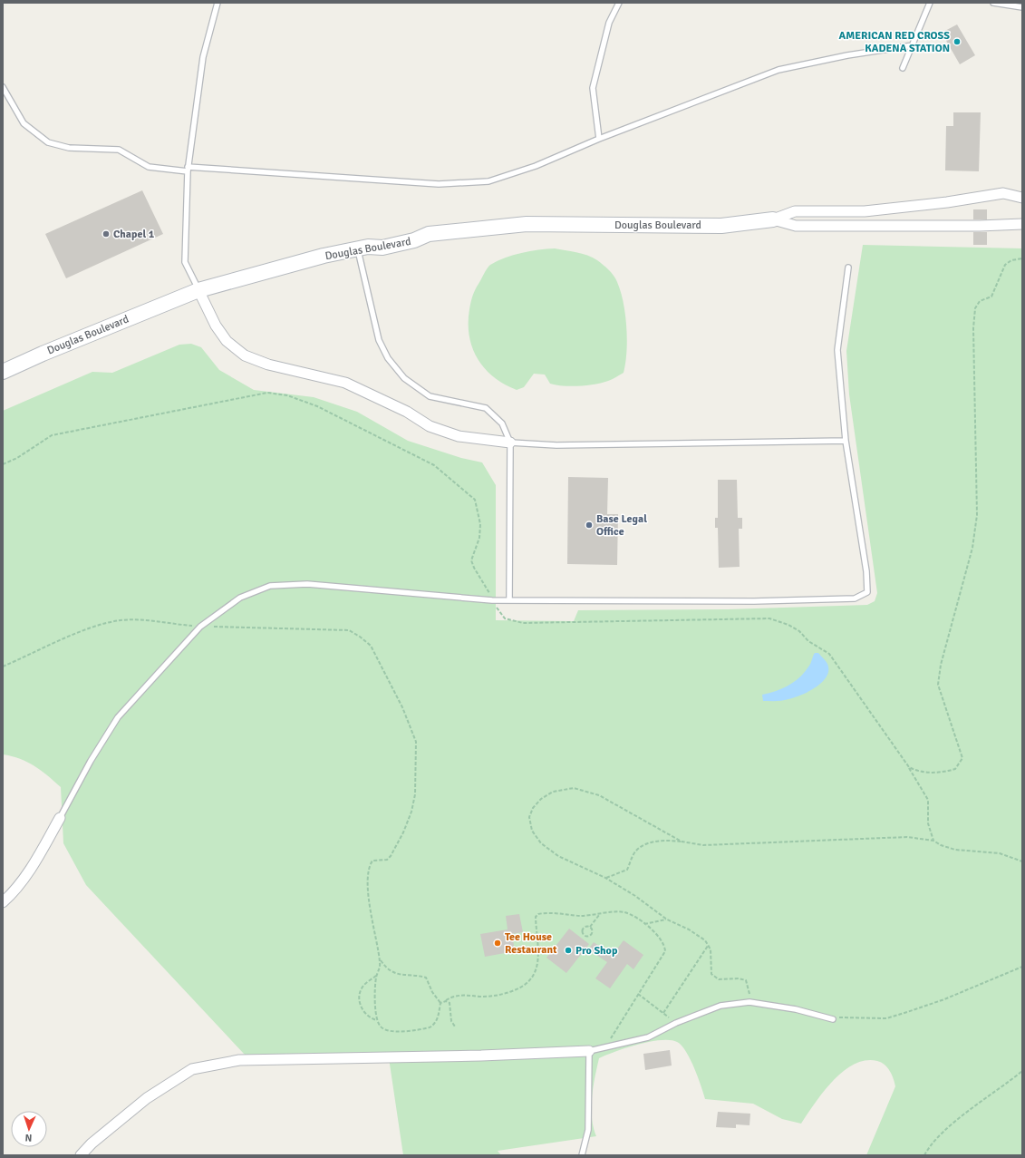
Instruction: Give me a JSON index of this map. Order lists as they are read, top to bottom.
{
  "streets": {
    "street": ["Douglas Boulevard"]
  },
  "places": [
    "AMERICAN RED CROSS KADENA STATION",
    "Chapel 1",
    "Base Legal Office",
    "Tee House Restaurant",
    "Pro Shop"
  ],
  "north": "bottom"
}
